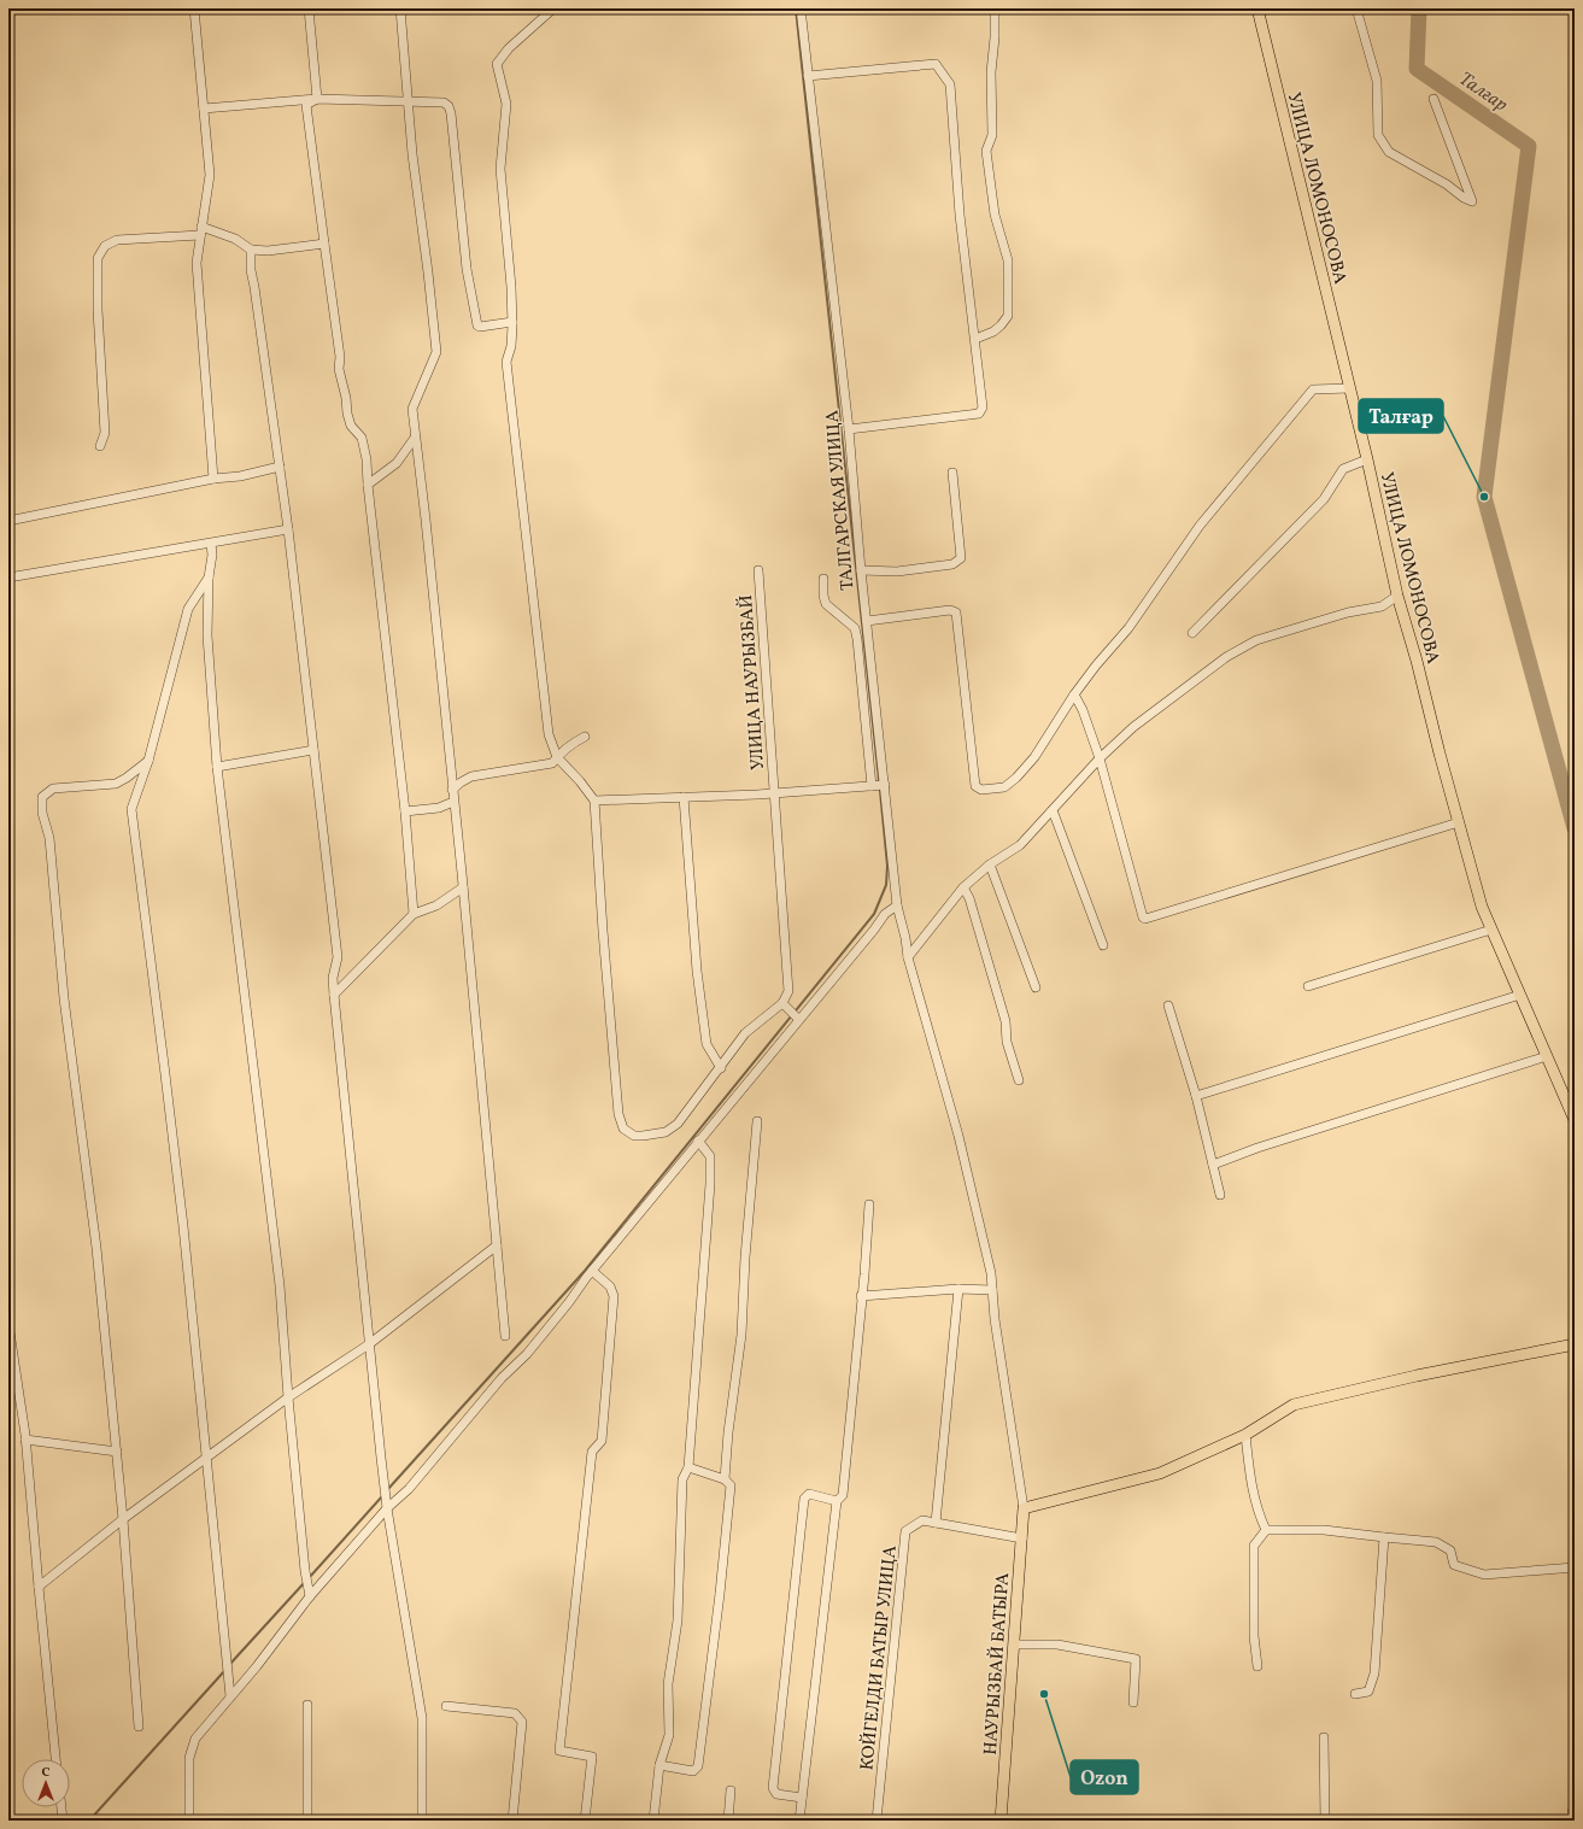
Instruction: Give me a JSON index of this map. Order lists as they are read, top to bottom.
{
  "streets": {
    "main road": ["УЛИЦА ЛОМОНОСОВА", "НАУРЫЗБАЙ БАТЫРА"],
    "street": ["ТАЛГАРСКАЯ УЛИЦА", "УЛИЦА НАУРЫЗБАЙ", "КОЙГЕЛДИ БАТЫР УЛИЦА"]
  },
  "crossings": [
    ["ТАЛГАРСКАЯ УЛИЦА", "НАУРЫЗБАЙ БАТЫРА"],
    ["КОЙГЕЛДИ БАТЫР УЛИЦА", "НАУРЫЗБАЙ БАТЫРА"]
  ],
  "water": ["Талғар"],
  "places": ["Талғар", "Ozon"],
  "north": "top"
}
